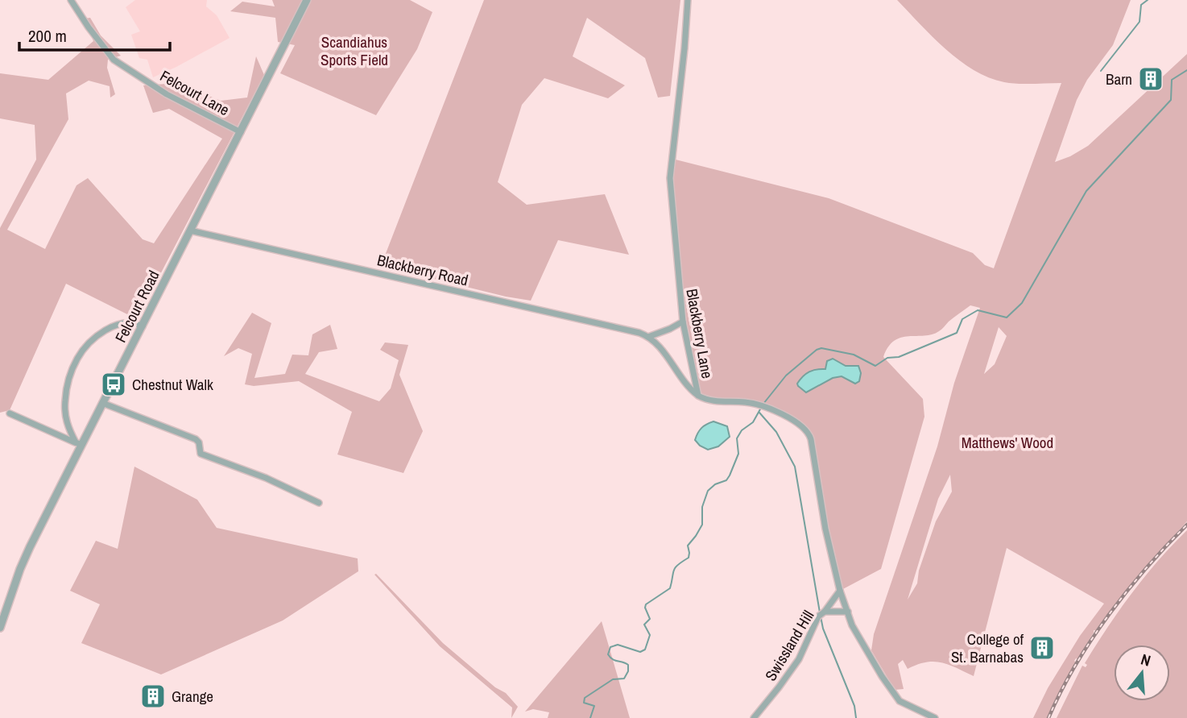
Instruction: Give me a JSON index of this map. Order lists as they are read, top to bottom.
{
  "streets": {
    "street": [
      "Felcourt Lane",
      "Blackberry Road",
      "Felcourt Road",
      "Blackberry Lane",
      "Swissland Hill"
    ]
  },
  "crossings": [
    ["Felcourt Lane", "Felcourt Road"],
    ["Blackberry Road", "Felcourt Road"],
    ["Blackberry Road", "Blackberry Lane"],
    ["Blackberry Lane", "Swissland Hill"]
  ],
  "parks": ["Scandiahus Sports Field", "Matthews' Wood"],
  "places": {
    "building": ["Barn", "College of St. Barnabas", "Grange"],
    "bus stop": ["Chestnut Walk"]
  },
  "scale_bar": "200 m",
  "north": "top"
}
